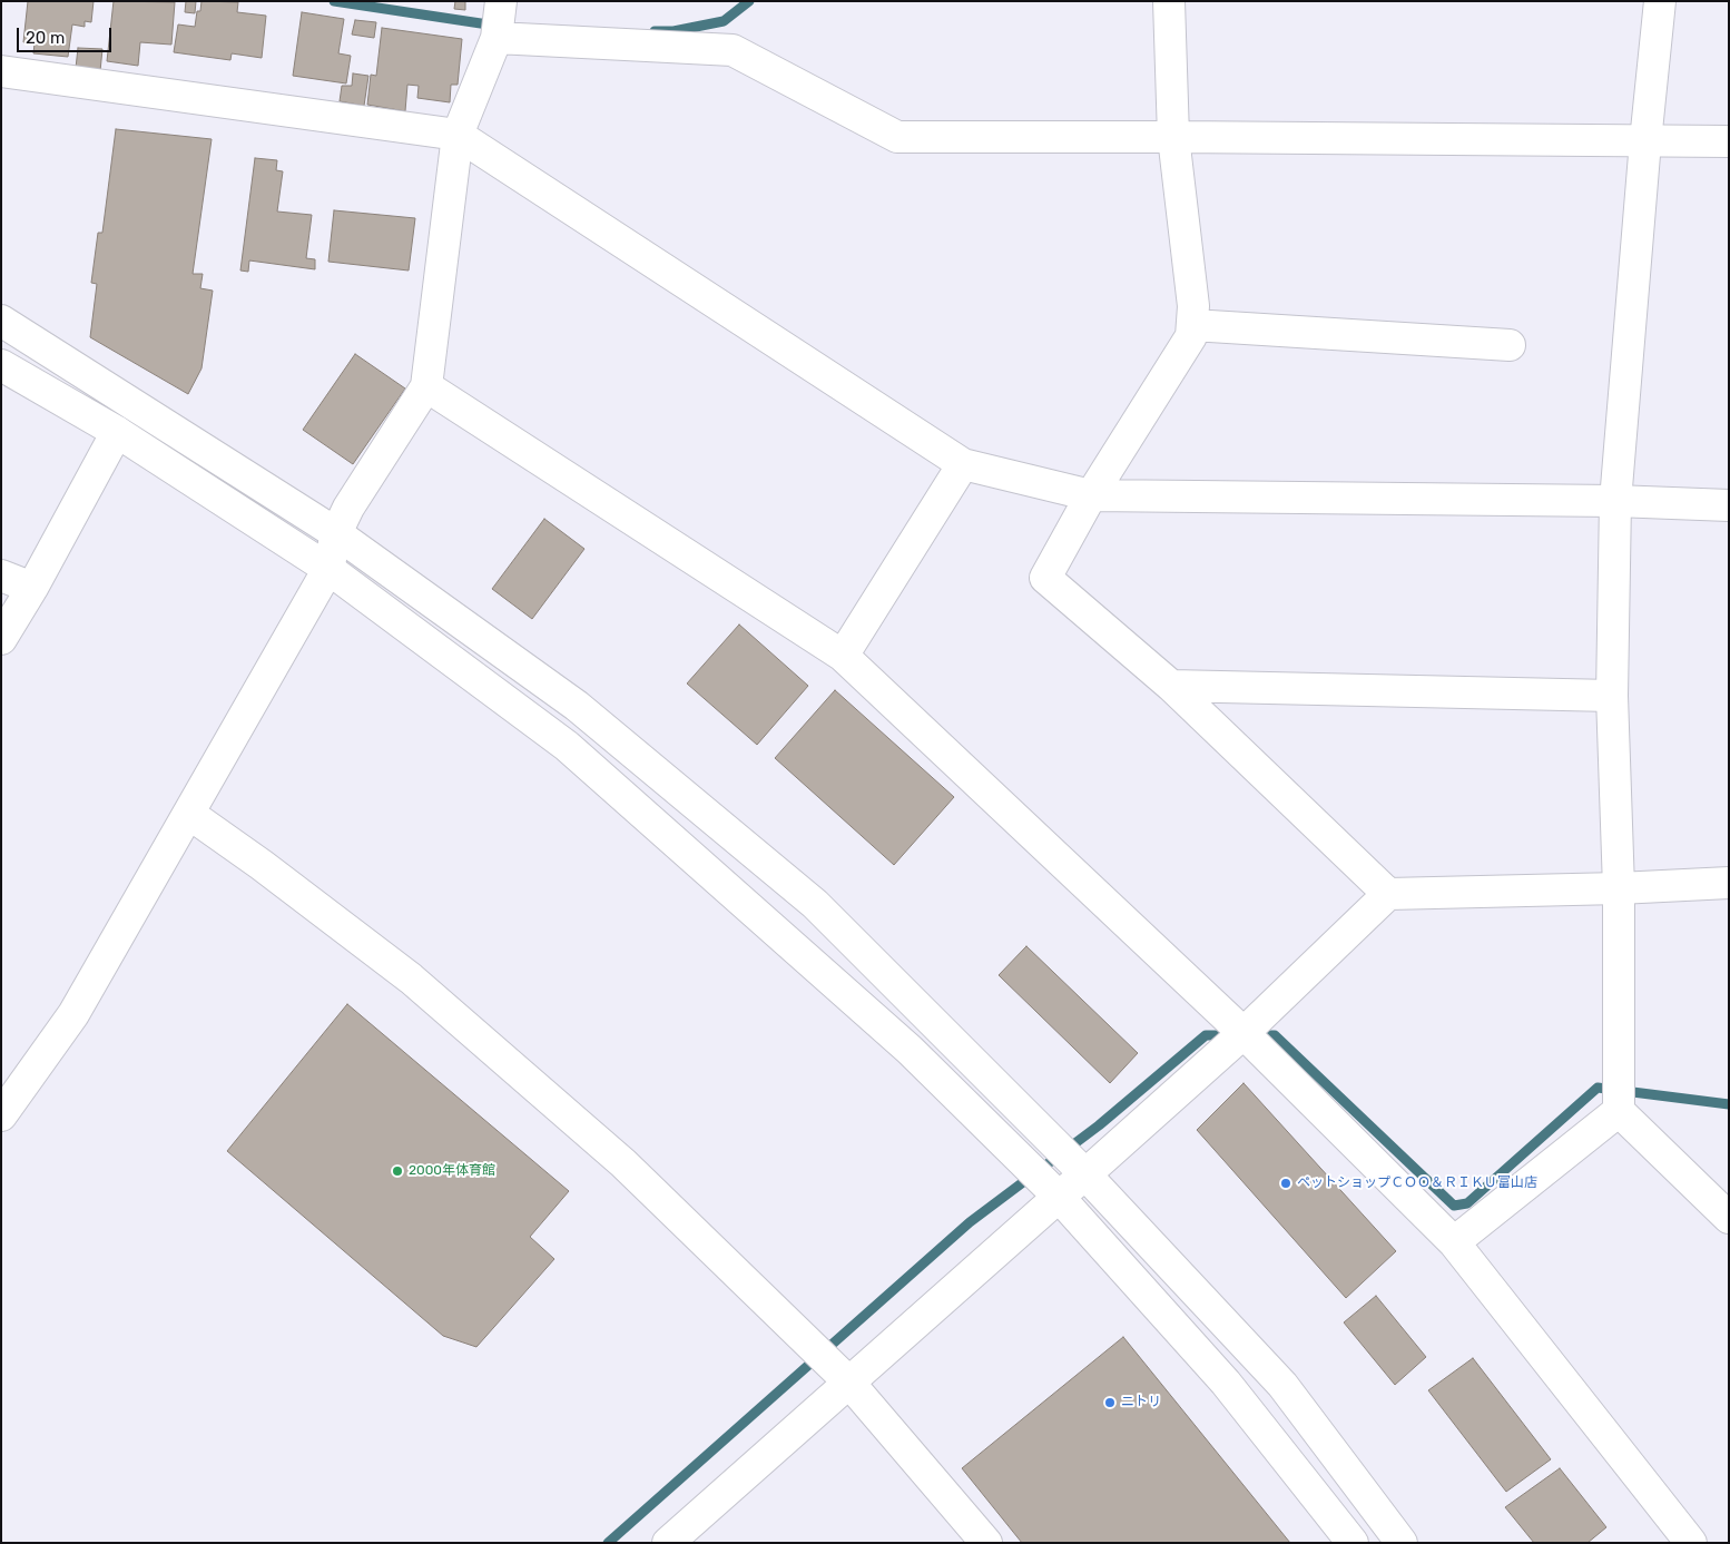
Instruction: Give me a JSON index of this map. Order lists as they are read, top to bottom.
{
  "places": ["2000年体育館", "ペットショップＣＯＯ＆ＲＩＫＵ富山店", "ニトリ"],
  "scale_bar": "20 m"
}
